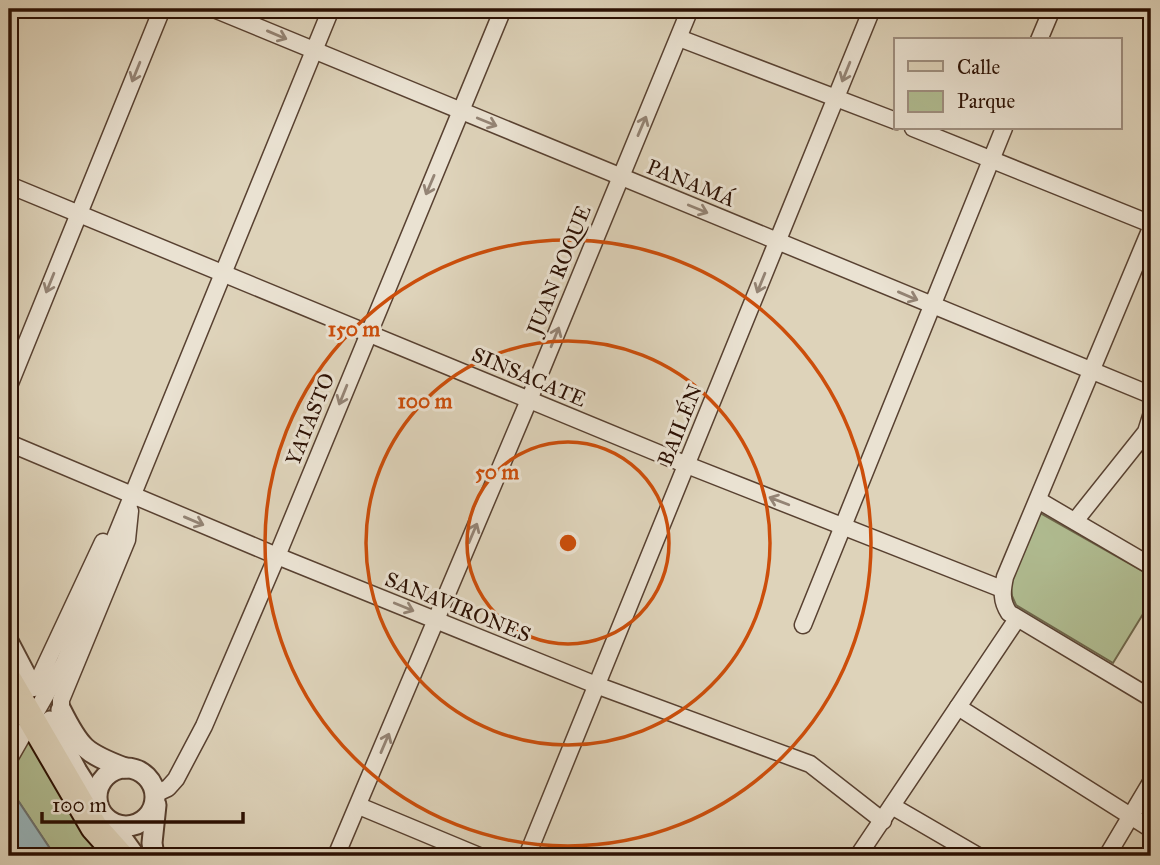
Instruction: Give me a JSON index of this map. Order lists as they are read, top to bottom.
{
  "streets": {
    "street": [
      "PANAMÁ",
      "JUAN ROQUE",
      "SINSACATE",
      "YATASTO",
      "BAILÉN",
      "SANAVIRONES"
    ]
  },
  "crossings": [
    ["PANAMÁ", "JUAN ROQUE"],
    ["PANAMÁ", "YATASTO"],
    ["PANAMÁ", "BAILÉN"],
    ["JUAN ROQUE", "SINSACATE"],
    ["JUAN ROQUE", "SANAVIRONES"],
    ["SINSACATE", "YATASTO"],
    ["SINSACATE", "BAILÉN"],
    ["YATASTO", "SANAVIRONES"],
    ["BAILÉN", "SANAVIRONES"]
  ],
  "one_way": [
    "PANAMÁ",
    "JUAN ROQUE",
    "YATASTO",
    "BAILÉN"
  ],
  "legend": ["Calle", "Parque"],
  "scale_bar": "100 m",
  "rings": ["150 m", "100 m", "50 m"]
}
